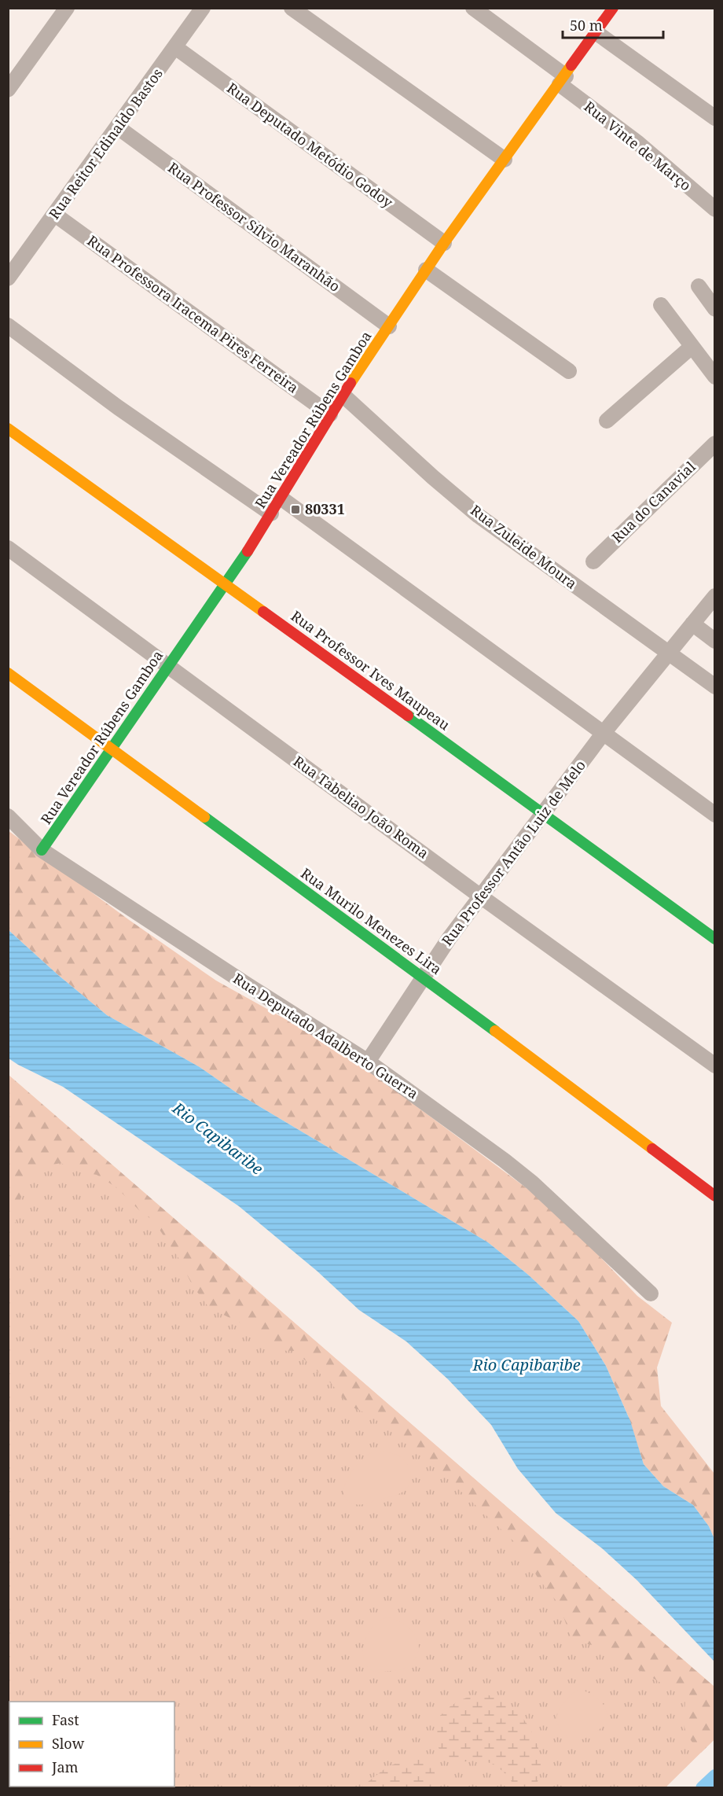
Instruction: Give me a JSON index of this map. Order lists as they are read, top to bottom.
{
  "streets": {
    "street": [
      "Rua Reitor Edinaldo Bastos",
      "Rua Deputado Metódio Godoy",
      "Rua Vinte de Março",
      "Rua Professor Sílvio Maranhão",
      "Rua Professora Iracema Pires Ferreira",
      "Rua Vereador Rúbens Gamboa",
      "Rua do Canavial",
      "Rua Zuleide Moura",
      "Rua Professor Ives Maupeau",
      "Rua Tabeliao João Roma",
      "Rua Professor Antão Luiz de Melo",
      "Rua Murilo Menezes Lira",
      "Rua Deputado Adalberto Guerra"
    ]
  },
  "crossings": [
    ["Rua Reitor Edinaldo Bastos", "Rua Deputado Metódio Godoy"],
    ["Rua Reitor Edinaldo Bastos", "Rua Professor Sílvio Maranhão"],
    ["Rua Reitor Edinaldo Bastos", "Rua Professora Iracema Pires Ferreira"],
    ["Rua Deputado Metódio Godoy", "Rua Vereador Rúbens Gamboa"],
    ["Rua Vinte de Março", "Rua Vereador Rúbens Gamboa"],
    ["Rua Professor Sílvio Maranhão", "Rua Vereador Rúbens Gamboa"],
    ["Rua Professora Iracema Pires Ferreira", "Rua Vereador Rúbens Gamboa"],
    ["Rua Vereador Rúbens Gamboa", "Rua Zuleide Moura"],
    ["Rua Vereador Rúbens Gamboa", "Rua Professor Ives Maupeau"],
    ["Rua Vereador Rúbens Gamboa", "Rua Tabeliao João Roma"],
    ["Rua Vereador Rúbens Gamboa", "Rua Murilo Menezes Lira"],
    ["Rua Vereador Rúbens Gamboa", "Rua Deputado Adalberto Guerra"],
    ["Rua Zuleide Moura", "Rua Professor Antão Luiz de Melo"],
    ["Rua Professor Ives Maupeau", "Rua Professor Antão Luiz de Melo"],
    ["Rua Tabeliao João Roma", "Rua Professor Antão Luiz de Melo"],
    ["Rua Professor Antão Luiz de Melo", "Rua Murilo Menezes Lira"],
    ["Rua Professor Antão Luiz de Melo", "Rua Deputado Adalberto Guerra"]
  ],
  "water": ["Rio Capibaribe"],
  "places": {
    "transit": ["80331"]
  },
  "legend": ["Fast", "Slow", "Jam"],
  "scale_bar": "50 m"
}
